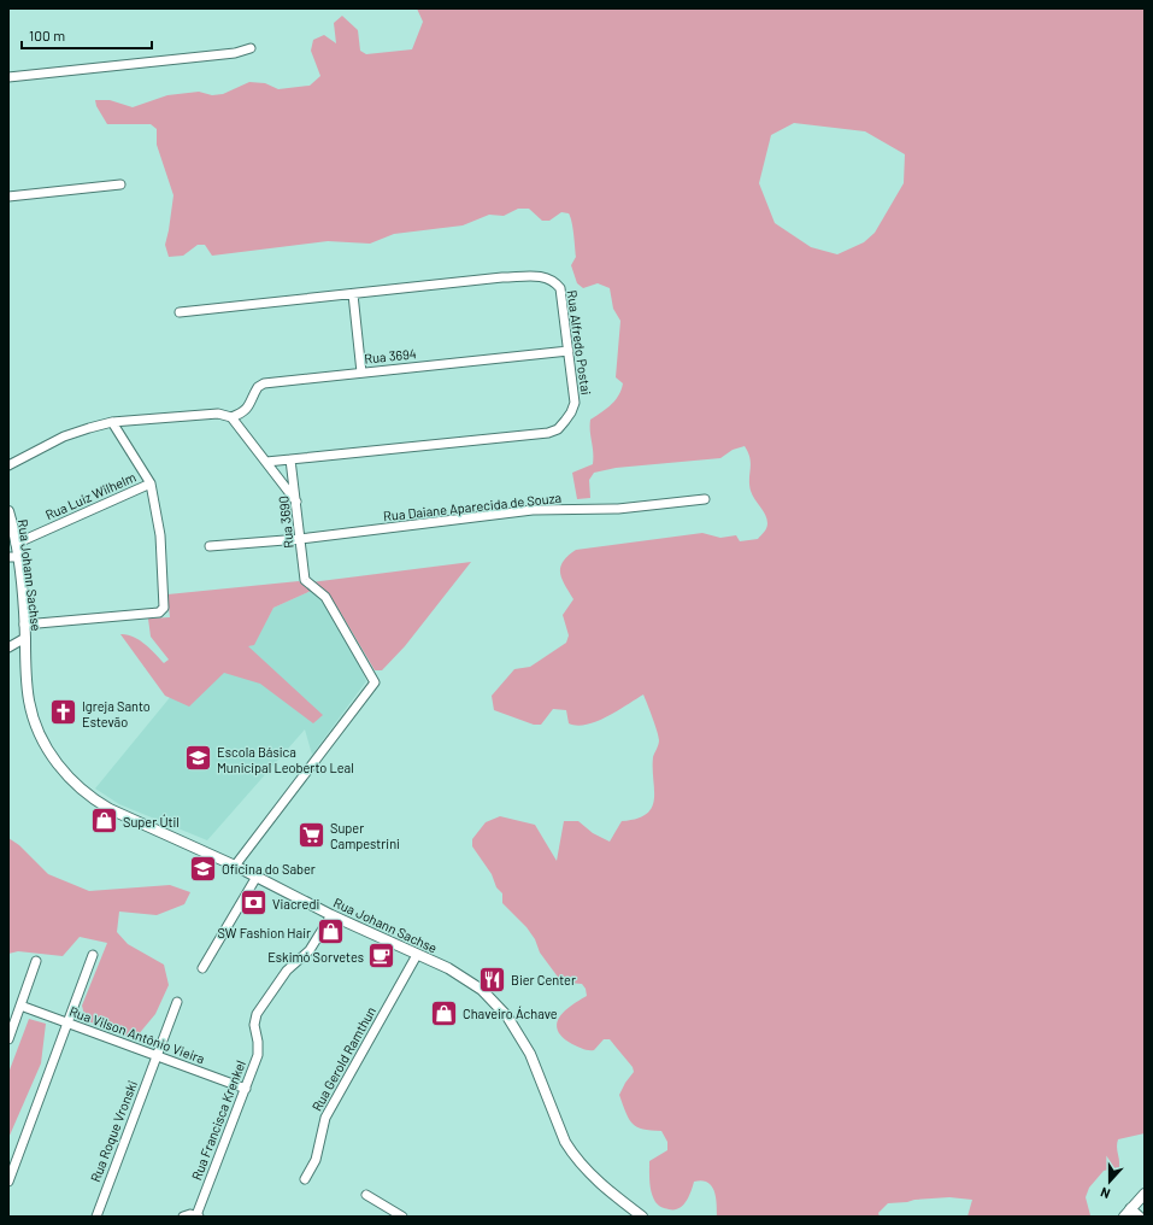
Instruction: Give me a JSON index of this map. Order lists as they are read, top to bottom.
{
  "streets": {
    "street": [
      "Rua Alfredo Postai",
      "Rua 3694",
      "Rua Luiz Wilhelm",
      "Rua Daiane Aparecida de Souza",
      "Rua 3690",
      "Rua Johann Sachse",
      "Rua Vilson Antônio Vieira",
      "Rua Gerold Ramthun",
      "Rua Francisca Krenkel",
      "Rua Roque Vronski"
    ]
  },
  "crossings": [
    ["Rua Alfredo Postai", "Rua 3694"],
    ["Rua Alfredo Postai", "Rua 3690"],
    ["Rua Luiz Wilhelm", "Rua Johann Sachse"],
    ["Rua Daiane Aparecida de Souza", "Rua 3690"],
    ["Rua 3690", "Rua Johann Sachse"],
    ["Rua Johann Sachse", "Rua Gerold Ramthun"],
    ["Rua Johann Sachse", "Rua Francisca Krenkel"],
    ["Rua Vilson Antônio Vieira", "Rua Francisca Krenkel"],
    ["Rua Vilson Antônio Vieira", "Rua Roque Vronski"]
  ],
  "places": {
    "church": ["Igreja Santo Estevão"],
    "school or university": ["Escola Básica Municipal Leoberto Leal", "Oficina do Saber"],
    "shop": ["Super Útil", "SW Fashion Hair", "Chaveiro Áchave"],
    "supermarket": ["Super Campestrini"],
    "bank": ["Viacredi"],
    "cafe": ["Eskimó Sorvetes"],
    "restaurant": ["Bier Center"]
  },
  "scale_bar": "100 m",
  "north": "bottom"
}
